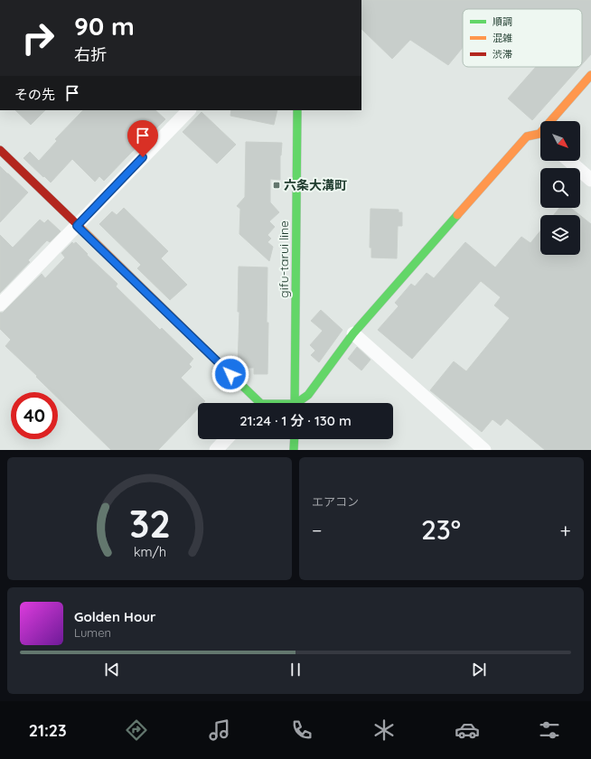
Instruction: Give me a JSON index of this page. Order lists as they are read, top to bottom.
{
  "streets": {
    "street": ["gifu-tarui line"]
  },
  "places": {
    "transit": ["六条大溝町"]
  },
  "legend": ["順調", "混雑", "渋滞"],
  "north": "bottom right",
  "page": {
    "turn": ["90 m", "右折"],
    "then": "その先",
    "limit": "40",
    "trip": "21:24 · 1 分 · 130 m",
    "tile": "エアコン",
    "heat": ["−", "23°", "+"],
    "song": ["Golden Hour", "Lumen"],
    "tabs": "21:23",
    "gauge": ["32", "km/h"]
  }
}
